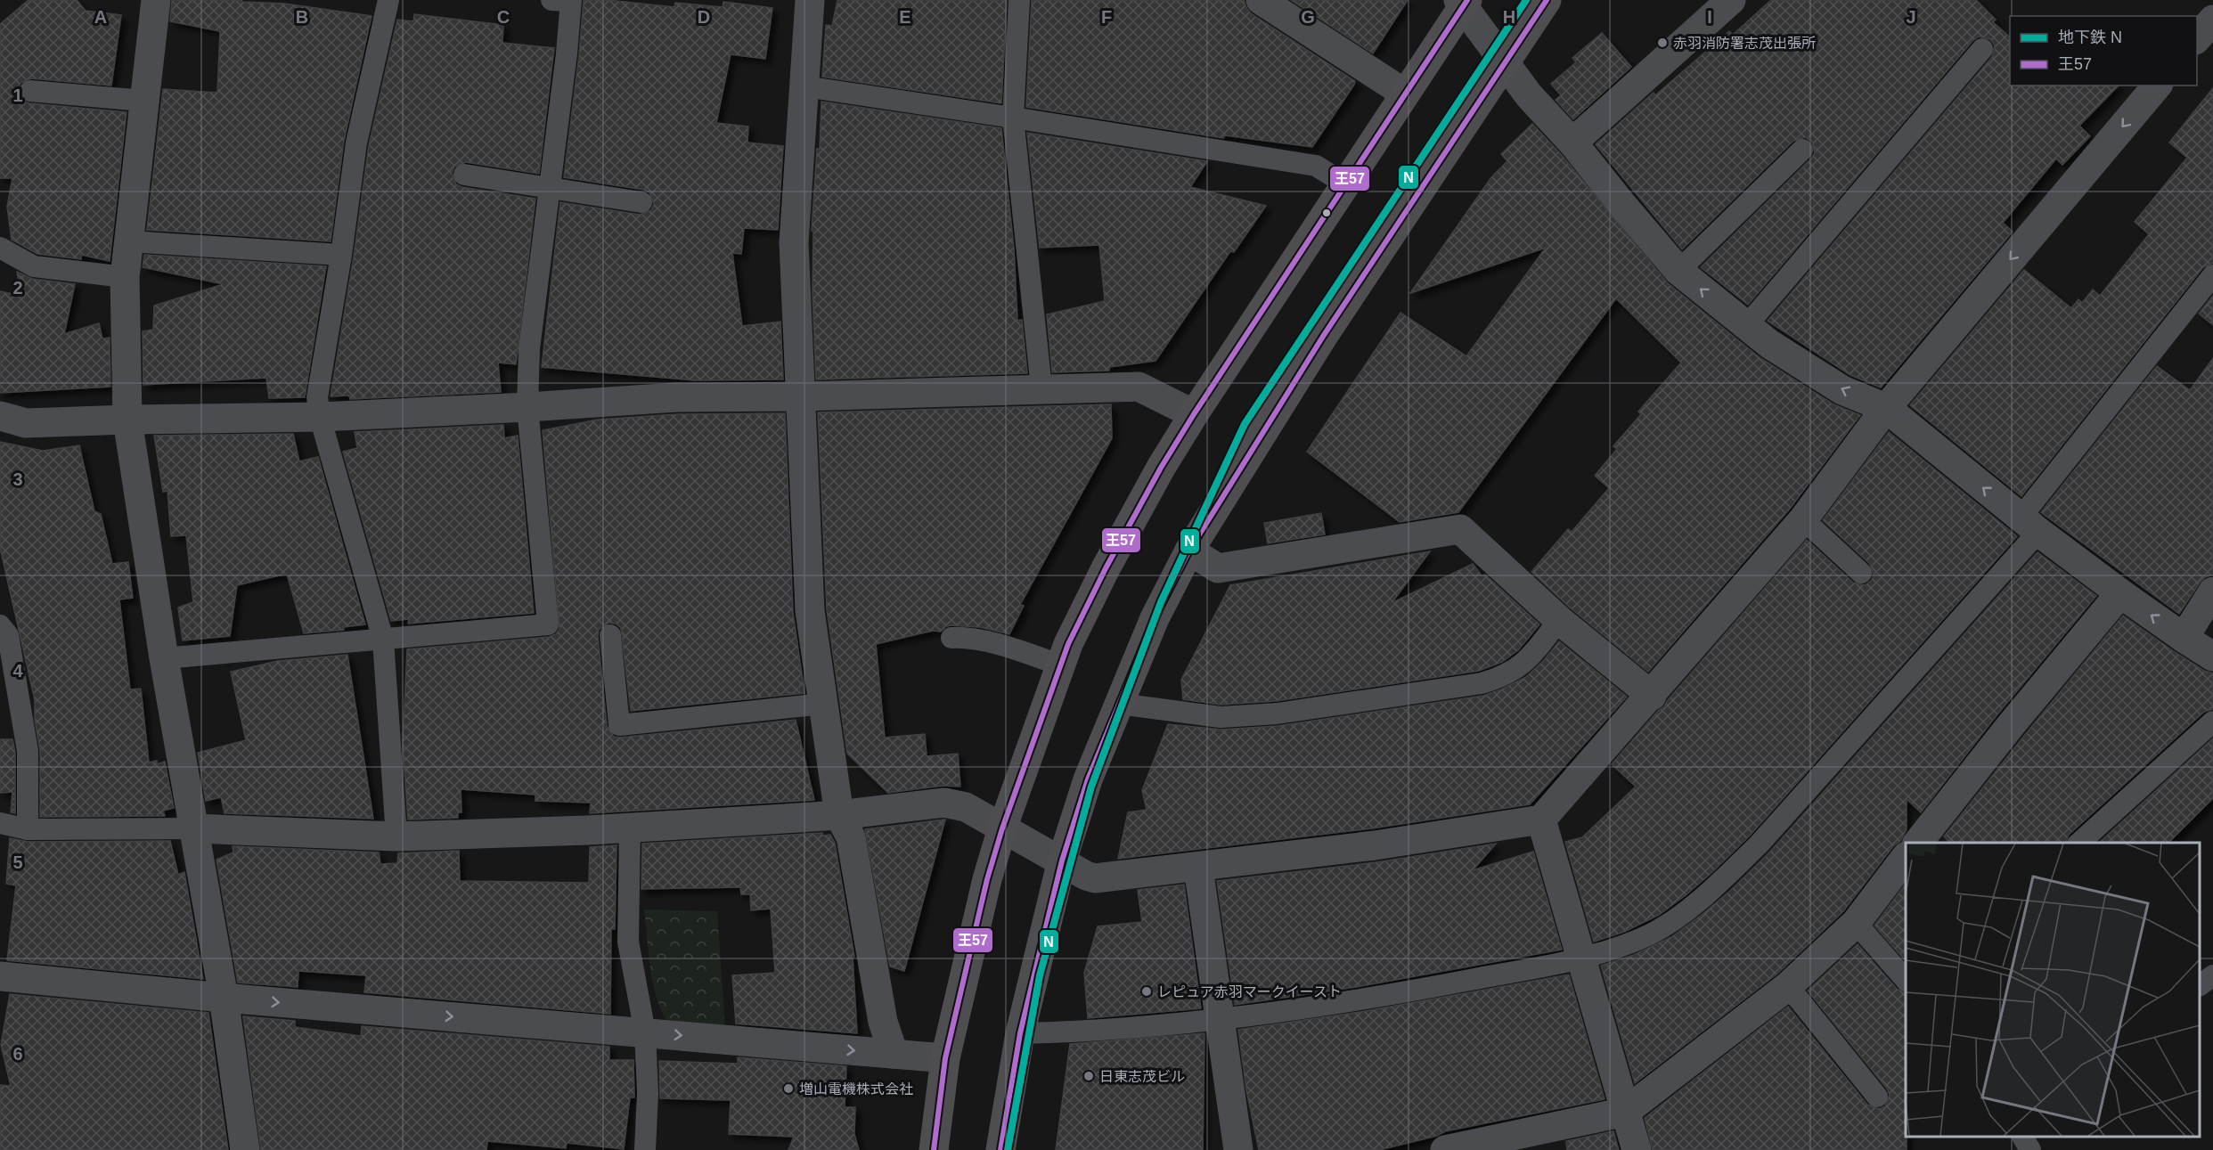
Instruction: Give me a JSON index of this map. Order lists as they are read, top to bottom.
{
  "places": [
    "赤羽消防署志茂出張所",
    "レピュア赤羽マークイースト",
    "日東志茂ビル",
    "増山電機株式会社"
  ],
  "lines": ["metro line N", "transit line 王57"],
  "legend": ["地下鉄 N", "王57"],
  "grid": {
    "columns": [
      "A",
      "B",
      "C",
      "D",
      "E",
      "F",
      "G",
      "H",
      "I",
      "J"
    ],
    "rows": [
      "1",
      "2",
      "3",
      "4",
      "5",
      "6"
    ]
  }
}
